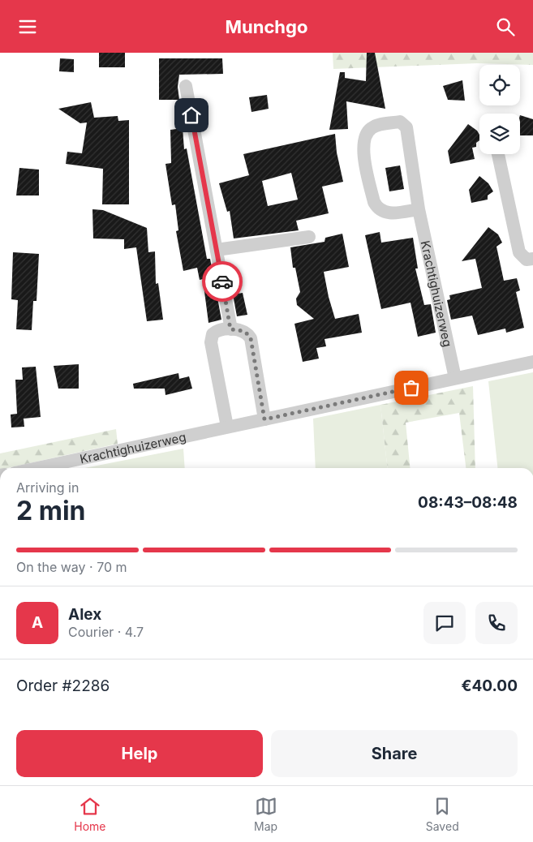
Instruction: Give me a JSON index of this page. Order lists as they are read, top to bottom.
{
  "streets": {
    "street": ["Krachtighuizerweg"]
  },
  "page": {
    "header": "Munchgo",
    "heading": ["2 min", "Arriving in", "08:43–08:48"],
    "panel": [
      "Alex",
      "Courier · 4.7",
      "Order #2286",
      "€40.00"
    ],
    "bar": "On the way · 70 m",
    "round": "A",
    "buttons": ["Help", "Share"],
    "tabs": ["Home", "Map", "Saved"]
  }
}
